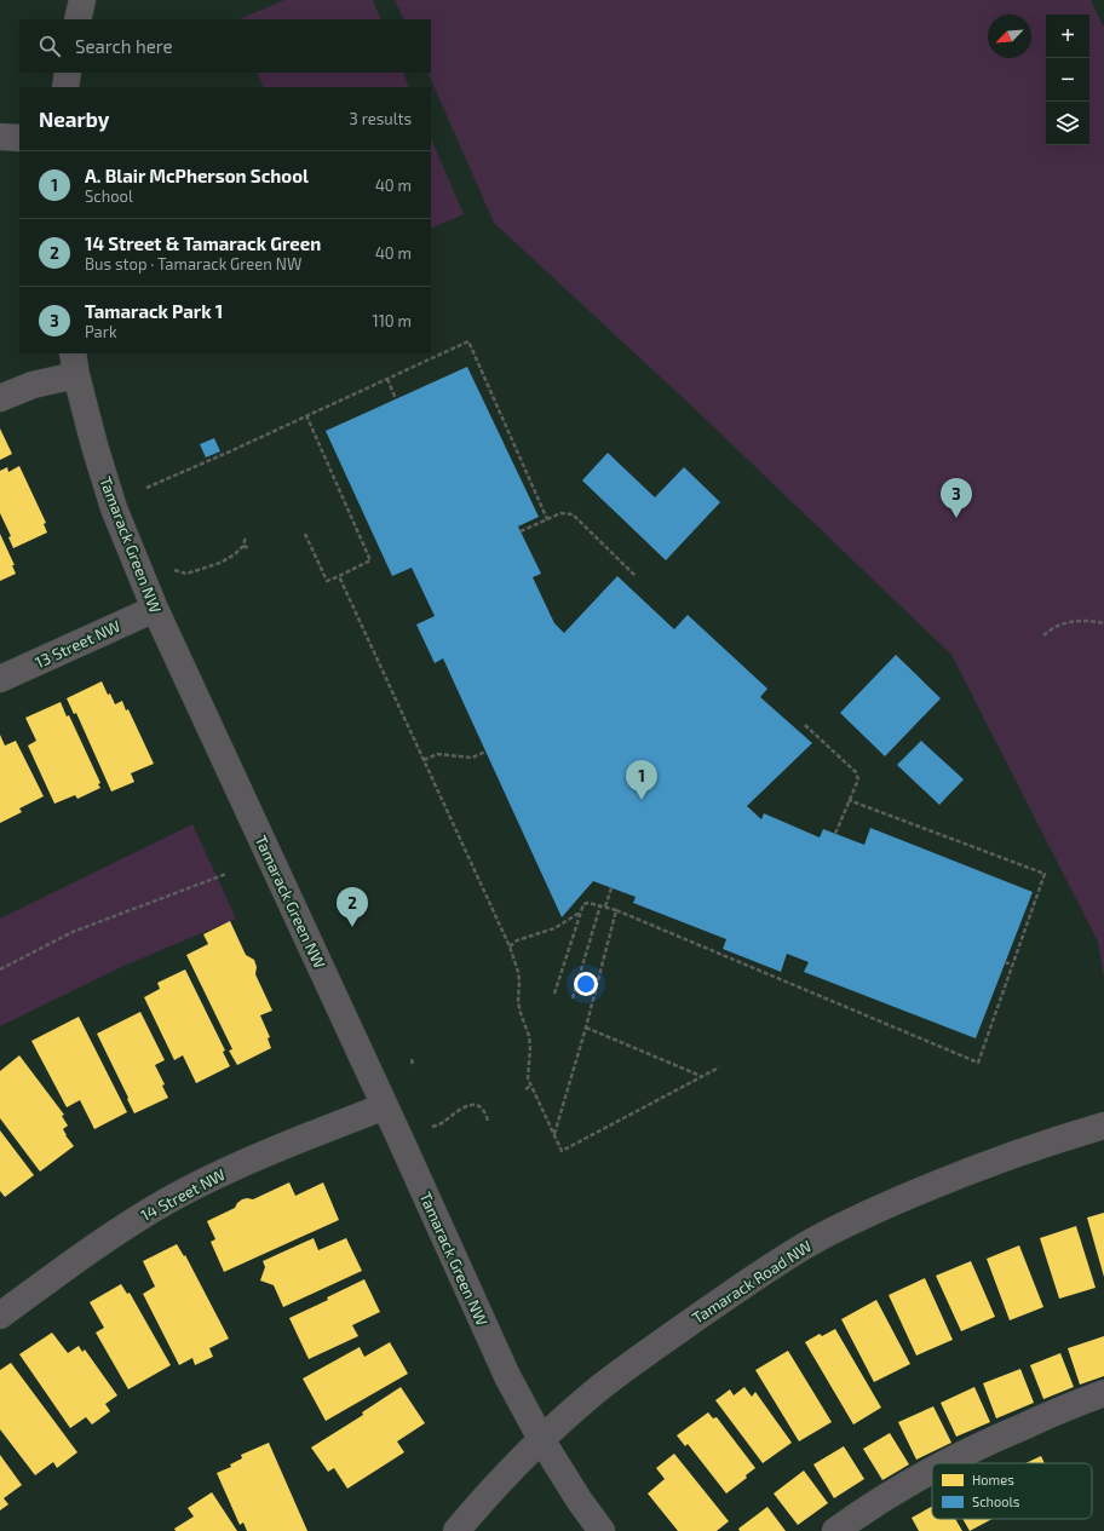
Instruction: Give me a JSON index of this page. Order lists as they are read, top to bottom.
{
  "streets": {
    "street": [
      "Tamarack Green NW",
      "13 Street NW",
      "14 Street NW",
      "Tamarack Road NW"
    ]
  },
  "crossings": [
    ["Tamarack Green NW", "13 Street NW"],
    ["Tamarack Green NW", "14 Street NW"],
    ["Tamarack Green NW", "Tamarack Road NW"]
  ],
  "legend": ["Homes", "Schools"],
  "north": "bottom left",
  "page": {
    "map_buttons": ["+", "−"],
    "search": "Search here",
    "heading": ["Nearby", "3 results"],
    "list": [
      {
        "mark": "1",
        "name": "A. Blair McPherson School",
        "note": "School",
        "value": "40 m"
      },
      {
        "mark": "2",
        "name": "14 Street & Tamarack Green",
        "note": "Bus stop · Tamarack Green NW",
        "value": "40 m"
      },
      {
        "mark": "3",
        "name": "Tamarack Park 1",
        "note": "Park",
        "value": "110 m"
      }
    ],
    "pins": ["3", "1", "2"]
  }
}
